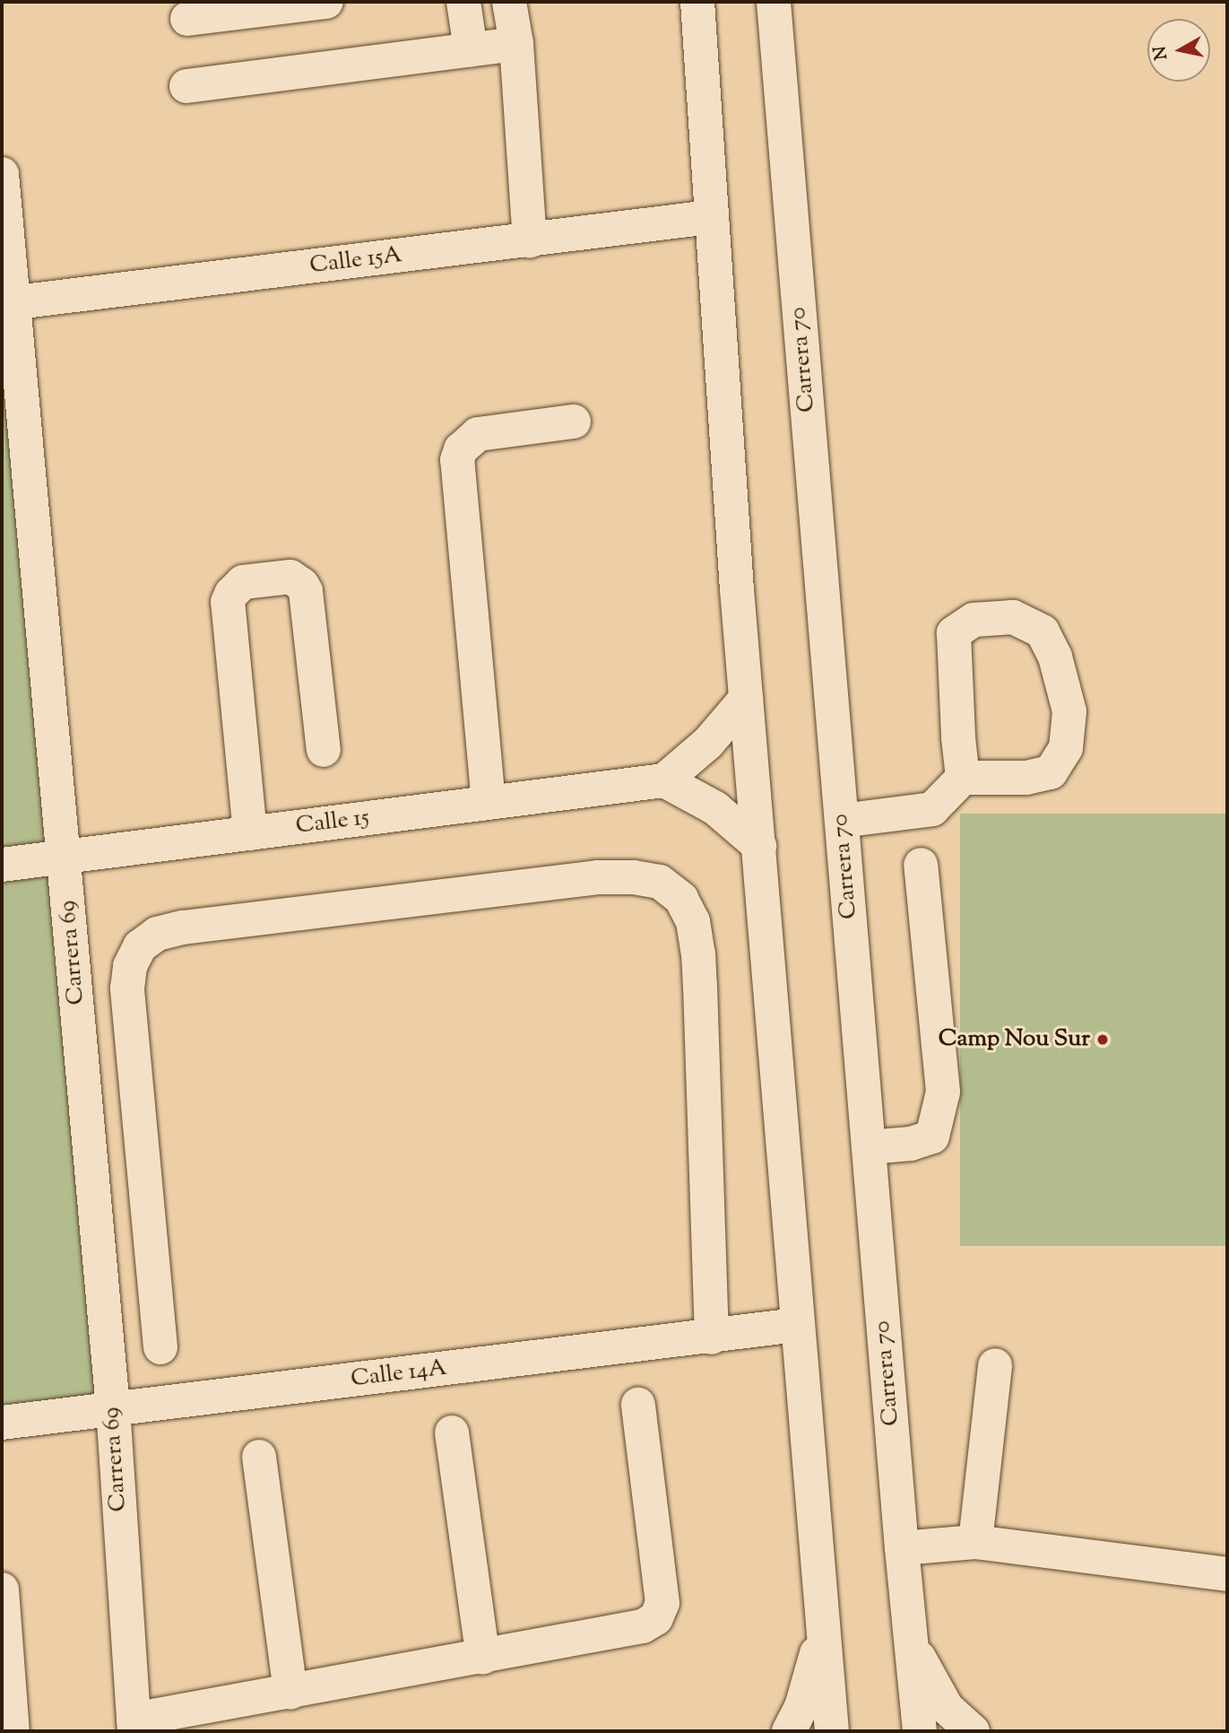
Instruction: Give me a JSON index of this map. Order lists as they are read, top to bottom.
{
  "streets": {
    "street": [
      "Calle 15A",
      "Carrera 70",
      "Calle 15",
      "Carrera 69",
      "Calle 14A"
    ]
  },
  "crossings": [
    ["Calle 15A", "Carrera 69"],
    ["Calle 15", "Carrera 69"],
    ["Carrera 69", "Calle 14A"]
  ],
  "places": ["Camp Nou Sur"],
  "north": "left"
}
